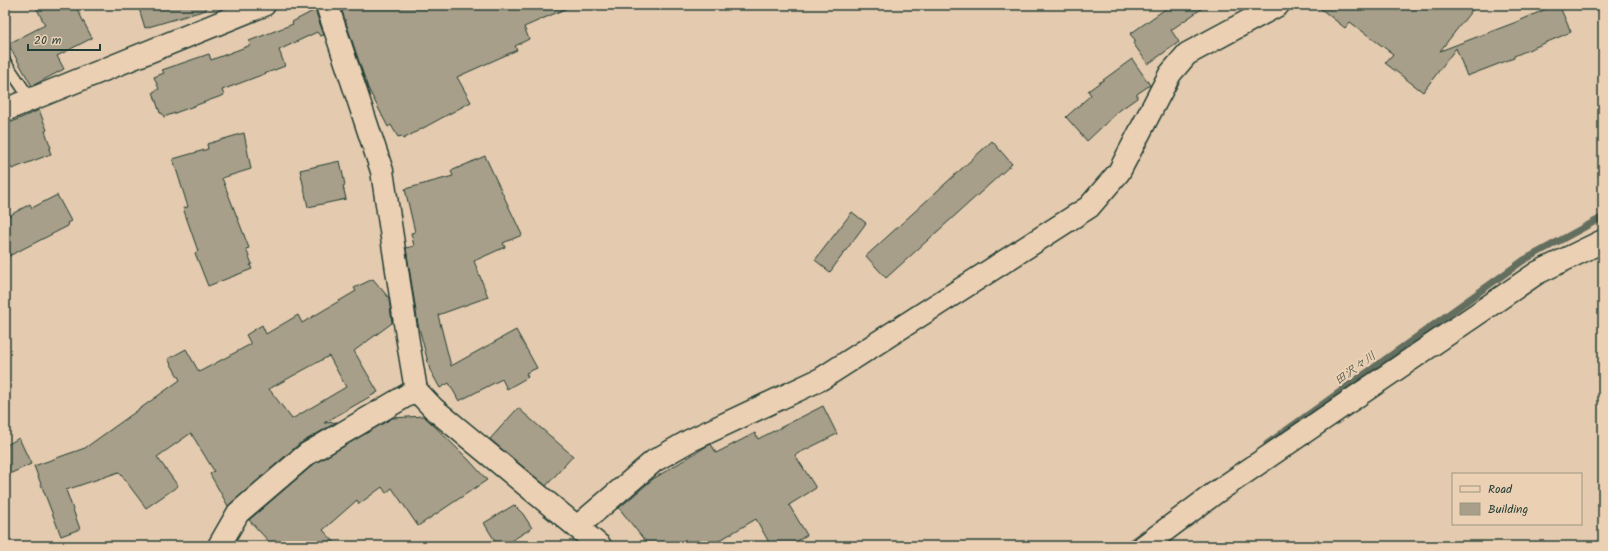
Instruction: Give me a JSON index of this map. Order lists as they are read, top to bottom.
{
  "water": ["田沢々川"],
  "legend": ["Road", "Building"],
  "scale_bar": "20 m"
}
